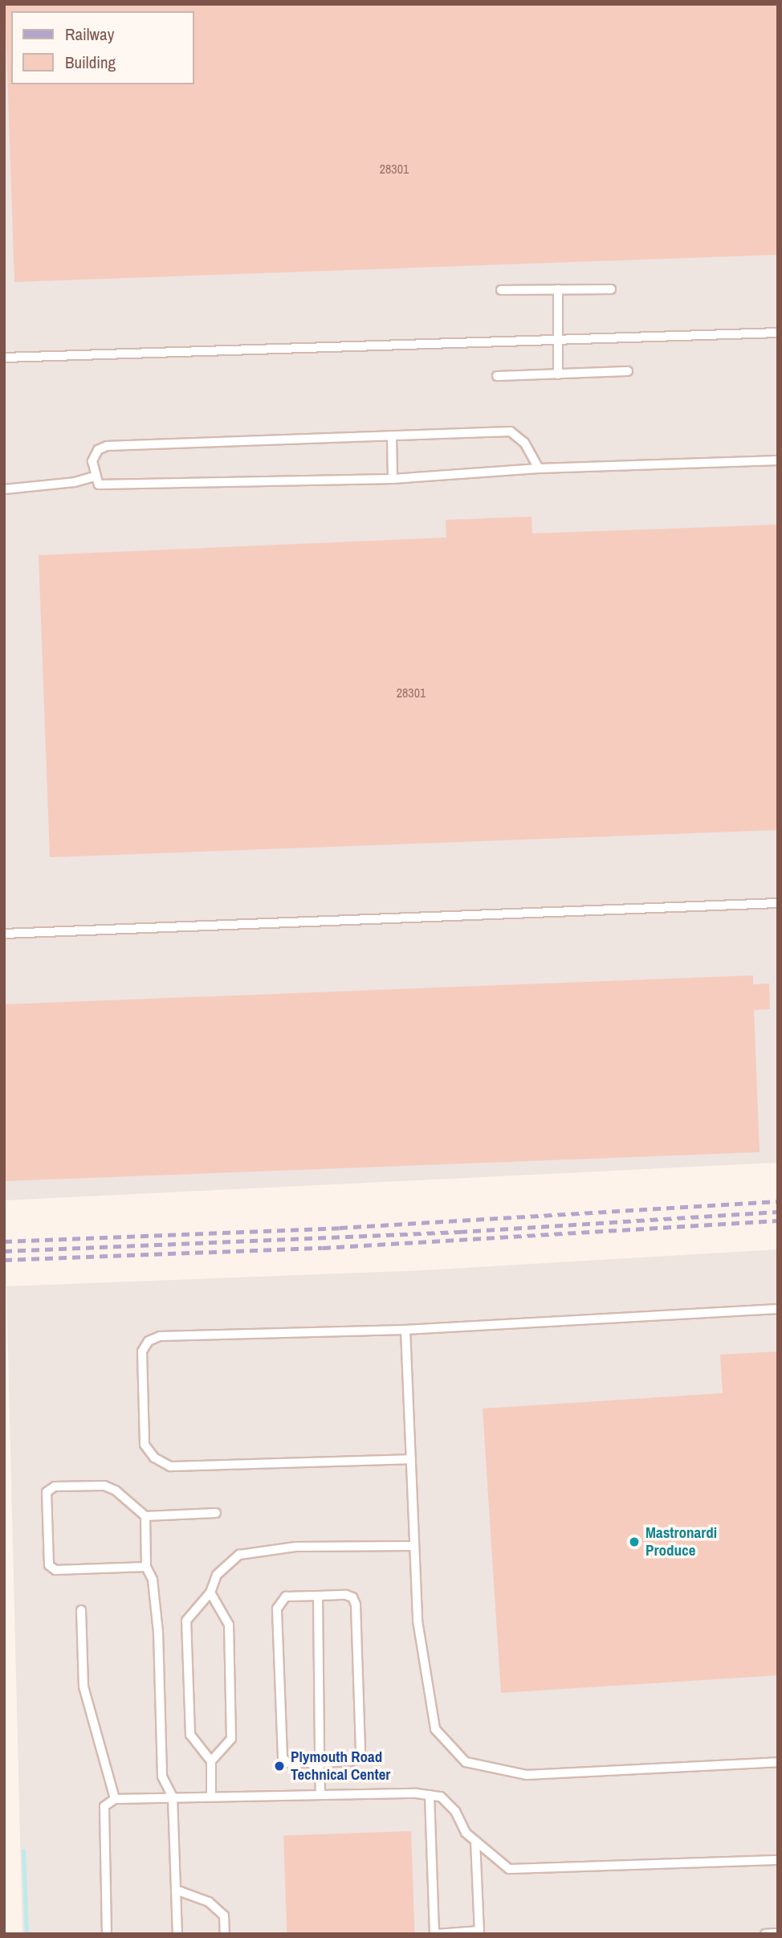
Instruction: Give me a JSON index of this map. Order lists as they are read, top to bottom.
{
  "places": ["Mastronardi Produce", "Plymouth Road Technical Center"],
  "house_numbers": ["28301", "28301"],
  "legend": ["Railway", "Building"]
}
